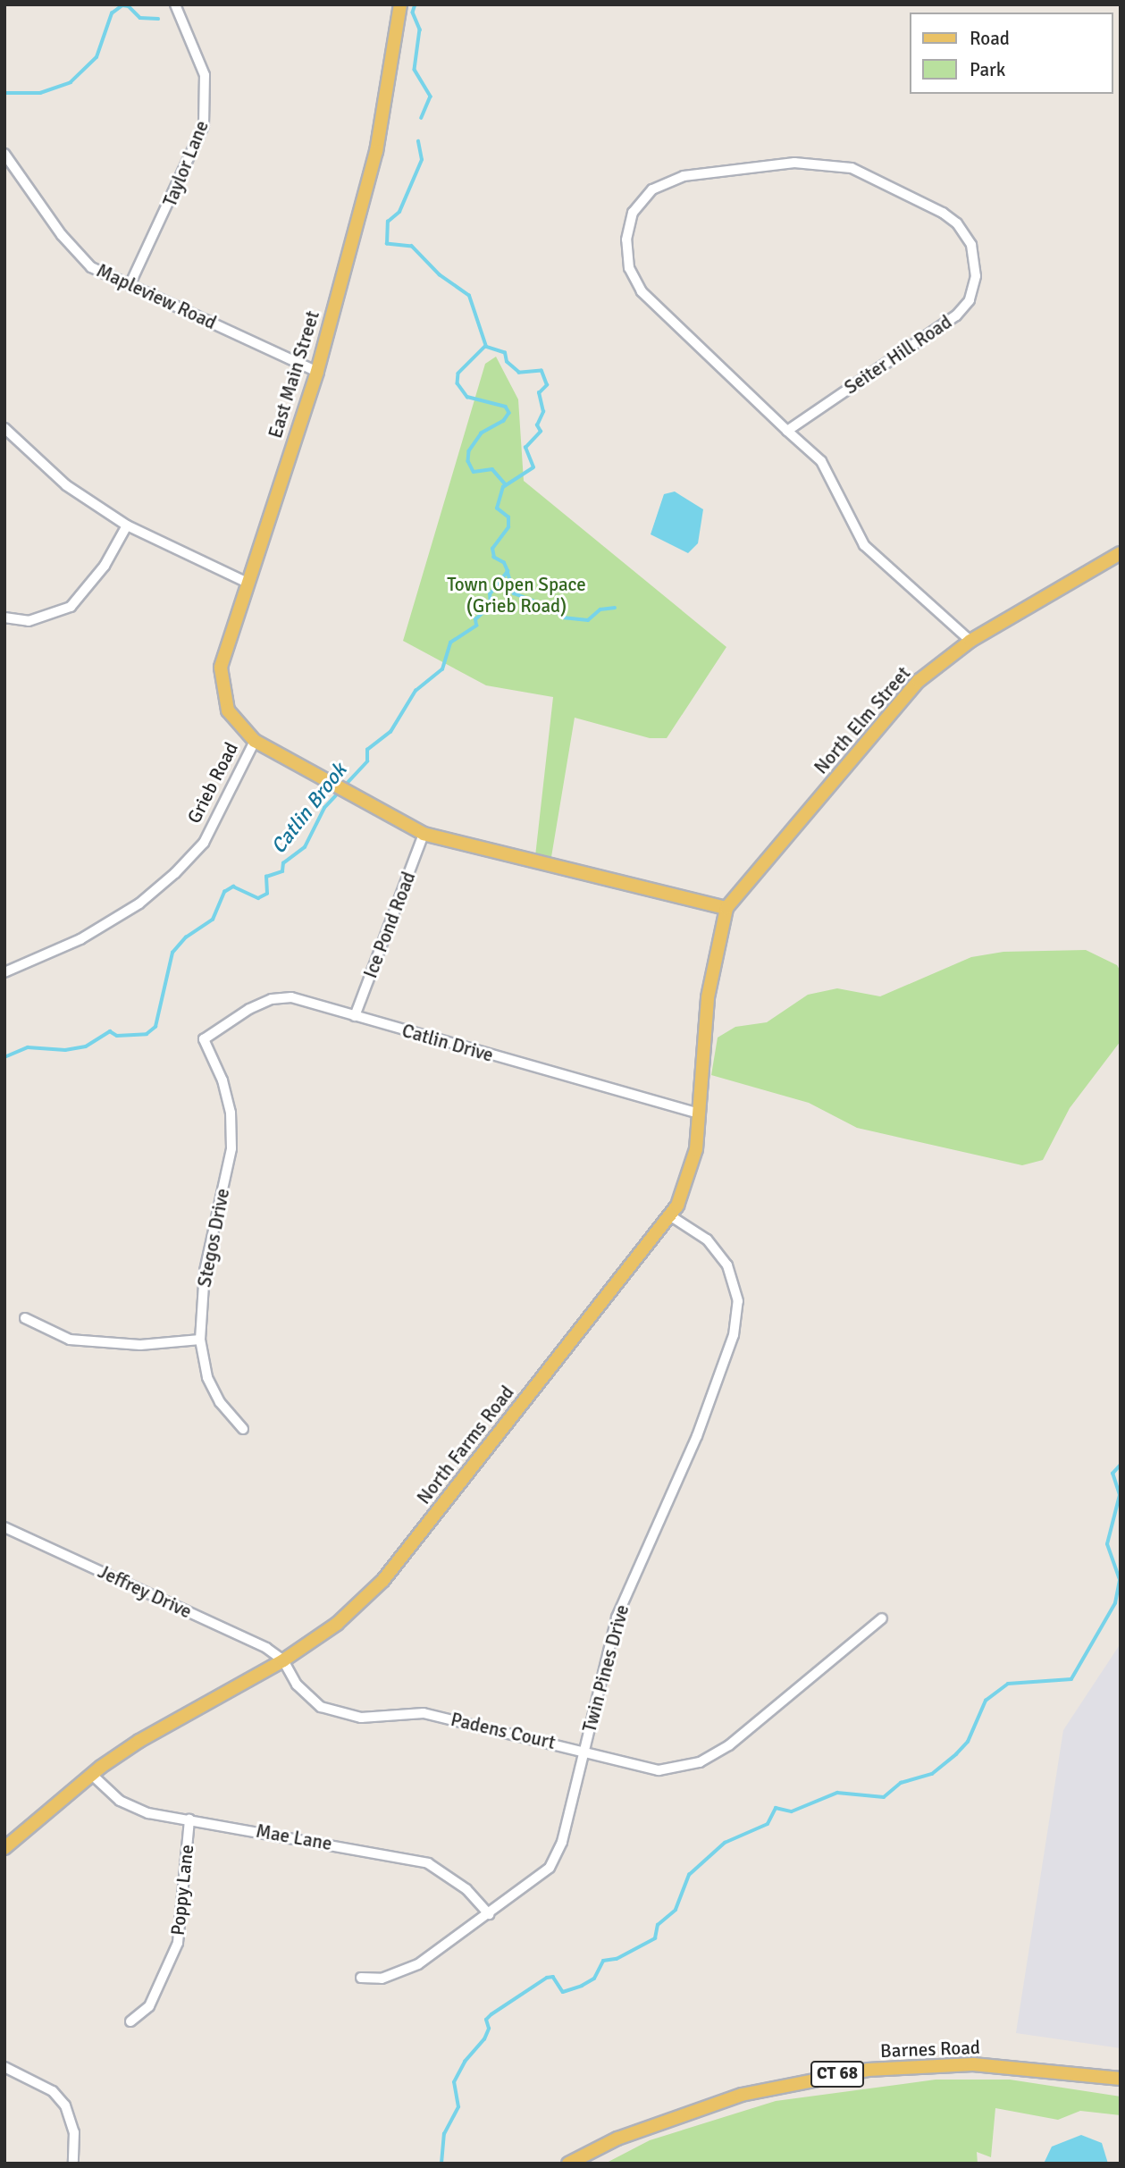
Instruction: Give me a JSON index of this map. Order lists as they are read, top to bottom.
{
  "streets": {
    "main road": [
      "East Main Street",
      "North Elm Street",
      "Grieb Road",
      "North Farms Road",
      "Barnes Road",
      "CT 68"
    ],
    "street": [
      "Taylor Lane",
      "Mapleview Road",
      "Seiter Hill Road",
      "Ice Pond Road",
      "Catlin Drive",
      "Stegos Drive",
      "Jeffrey Drive",
      "Twin Pines Drive",
      "Padens Court",
      "Mae Lane",
      "Poppy Lane"
    ]
  },
  "crossings": [
    ["Taylor Lane", "Mapleview Road"],
    ["Mapleview Road", "East Main Street"],
    ["Seiter Hill Road", "North Elm Street"],
    ["East Main Street", "Grieb Road"],
    ["North Elm Street", "Grieb Road"],
    ["North Elm Street", "North Farms Road"],
    ["Grieb Road", "Ice Pond Road"],
    ["Grieb Road", "North Farms Road"],
    ["Ice Pond Road", "Catlin Drive"],
    ["Catlin Drive", "Stegos Drive"],
    ["Catlin Drive", "North Farms Road"],
    ["North Farms Road", "Jeffrey Drive"],
    ["North Farms Road", "Twin Pines Drive"],
    ["North Farms Road", "Padens Court"],
    ["North Farms Road", "Mae Lane"],
    ["Jeffrey Drive", "Padens Court"],
    ["Twin Pines Drive", "Padens Court"],
    ["Twin Pines Drive", "Mae Lane"],
    ["Mae Lane", "Poppy Lane"]
  ],
  "water": ["Catlin Brook"],
  "parks": ["Town Open Space (Grieb Road)"],
  "legend": ["Road", "Park"]
}
